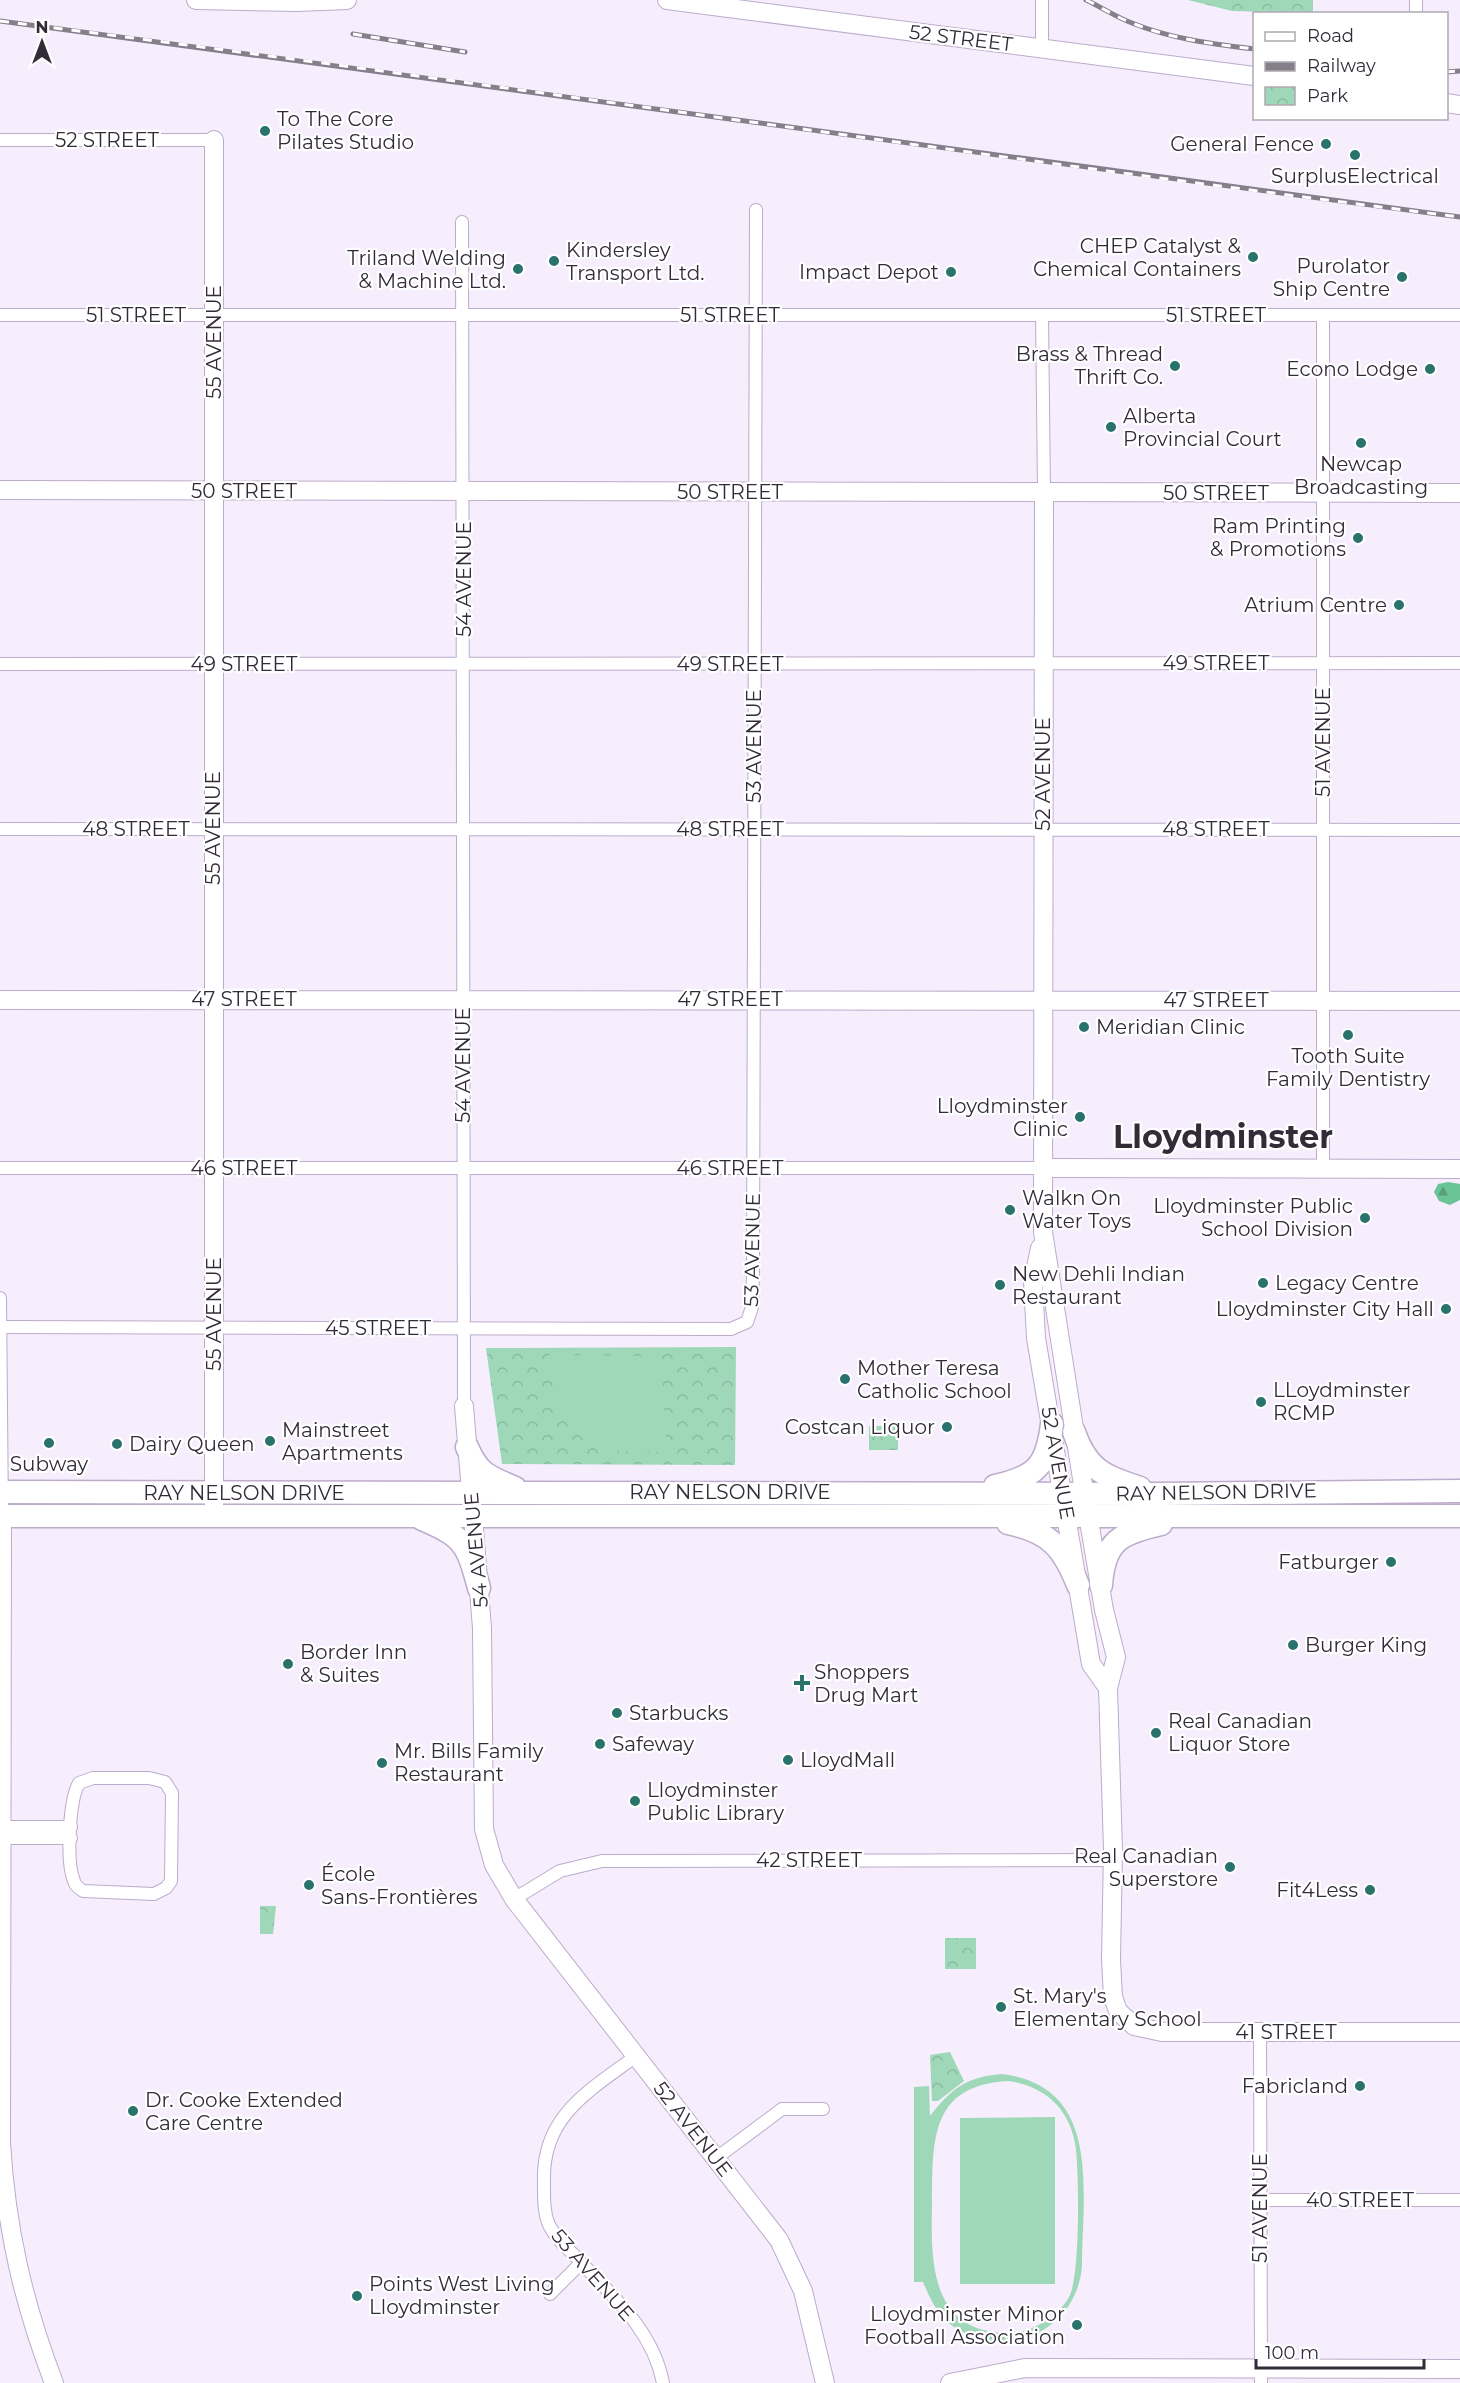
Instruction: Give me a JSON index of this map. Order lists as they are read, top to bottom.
{
  "streets": {
    "highway": ["RAY NELSON DRIVE"],
    "street": [
      "52 STREET",
      "51 STREET",
      "55 AVENUE",
      "50 STREET",
      "54 AVENUE",
      "49 STREET",
      "51 AVENUE",
      "53 AVENUE",
      "52 AVENUE",
      "48 STREET",
      "47 STREET",
      "46 STREET",
      "45 STREET",
      "42 STREET",
      "41 STREET",
      "40 STREET"
    ]
  },
  "crossings": [
    ["52 STREET", "55 AVENUE"],
    ["51 STREET", "55 AVENUE"],
    ["51 STREET", "54 AVENUE"],
    ["51 STREET", "51 AVENUE"],
    ["51 STREET", "53 AVENUE"],
    ["51 STREET", "52 AVENUE"],
    ["55 AVENUE", "50 STREET"],
    ["55 AVENUE", "49 STREET"],
    ["55 AVENUE", "48 STREET"],
    ["55 AVENUE", "47 STREET"],
    ["55 AVENUE", "46 STREET"],
    ["55 AVENUE", "45 STREET"],
    ["55 AVENUE", "RAY NELSON DRIVE"],
    ["50 STREET", "54 AVENUE"],
    ["50 STREET", "51 AVENUE"],
    ["50 STREET", "53 AVENUE"],
    ["50 STREET", "52 AVENUE"],
    ["54 AVENUE", "49 STREET"],
    ["54 AVENUE", "52 AVENUE"],
    ["54 AVENUE", "48 STREET"],
    ["54 AVENUE", "47 STREET"],
    ["54 AVENUE", "46 STREET"],
    ["54 AVENUE", "45 STREET"],
    ["54 AVENUE", "RAY NELSON DRIVE"],
    ["54 AVENUE", "42 STREET"],
    ["49 STREET", "51 AVENUE"],
    ["49 STREET", "53 AVENUE"],
    ["49 STREET", "52 AVENUE"],
    ["51 AVENUE", "48 STREET"],
    ["51 AVENUE", "47 STREET"],
    ["51 AVENUE", "46 STREET"],
    ["51 AVENUE", "41 STREET"],
    ["51 AVENUE", "40 STREET"],
    ["53 AVENUE", "52 AVENUE"],
    ["53 AVENUE", "48 STREET"],
    ["53 AVENUE", "47 STREET"],
    ["53 AVENUE", "46 STREET"],
    ["53 AVENUE", "45 STREET"],
    ["52 AVENUE", "48 STREET"],
    ["52 AVENUE", "47 STREET"],
    ["52 AVENUE", "46 STREET"],
    ["52 AVENUE", "RAY NELSON DRIVE"],
    ["52 AVENUE", "42 STREET"],
    ["52 AVENUE", "41 STREET"]
  ],
  "districts": ["Lloydminster"],
  "places": {
    "other": [
      "To The Core Pilates Studio",
      "General Fence",
      "SurplusElectrical",
      "CHEP Catalyst & Chemical Containers",
      "Kindersley Transport Ltd.",
      "Triland Welding & Machine Ltd.",
      "Impact Depot",
      "Purolator Ship Centre",
      "Brass & Thread Thrift Co.",
      "Econo Lodge",
      "Alberta Provincial Court",
      "Newcap Broadcasting",
      "Ram Printing & Promotions",
      "Atrium Centre",
      "Meridian Clinic",
      "Tooth Suite Family Dentistry",
      "Lloydminster Clinic",
      "Walkn On Water Toys",
      "Lloydminster Public School Division",
      "Legacy Centre",
      "New Dehli Indian Restaurant",
      "Lloydminster City Hall",
      "Mother Teresa Catholic School",
      "LLoydminster RCMP",
      "Costcan Liquor",
      "Mainstreet Apartments",
      "Subway",
      "Dairy Queen",
      "Fatburger",
      "Burger King",
      "Border Inn & Suites",
      "Starbucks",
      "Real Canadian Liquor Store",
      "Safeway",
      "LloydMall",
      "Mr. Bills Family Restaurant",
      "Lloydminster Public Library",
      "Real Canadian Superstore",
      "École Sans-Frontières",
      "Fit4Less",
      "St. Mary's Elementary School",
      "Fabricland",
      "Dr. Cooke Extended Care Centre",
      "Points West Living Lloydminster",
      "Lloydminster Minor Football Association"
    ],
    "health": ["Shoppers Drug Mart"]
  },
  "legend": ["Road", "Railway", "Park"],
  "scale_bar": "100 m",
  "north": "top"
}
